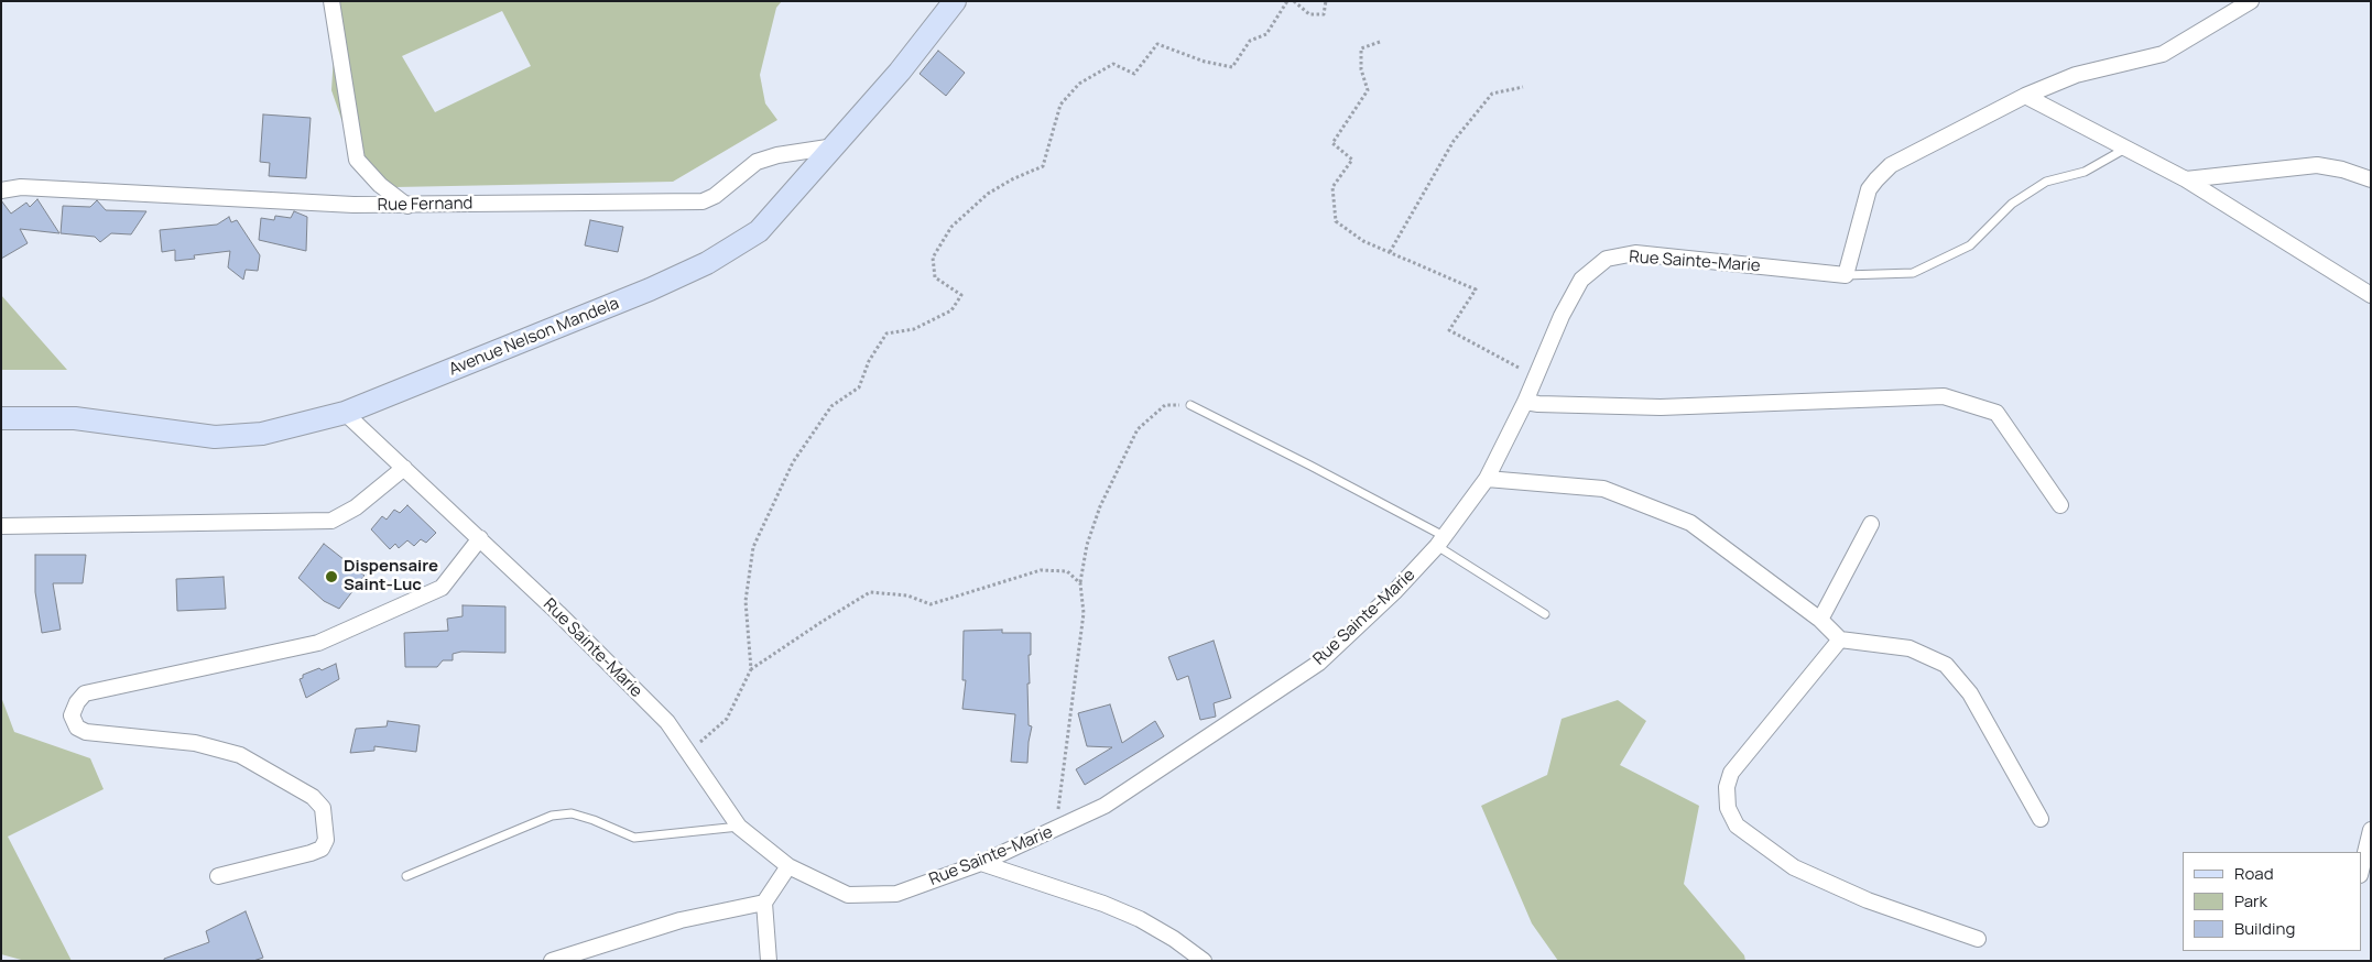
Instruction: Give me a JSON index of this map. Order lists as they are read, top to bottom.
{
  "streets": {
    "street": ["Rue Fernand", "Rue Sainte-Marie", "Avenue Nelson Mandela"]
  },
  "crossings": [
    ["Rue Fernand", "Avenue Nelson Mandela"],
    ["Rue Sainte-Marie", "Avenue Nelson Mandela"]
  ],
  "places": ["Dispensaire Saint-Luc"],
  "legend": ["Road", "Park", "Building"]
}
